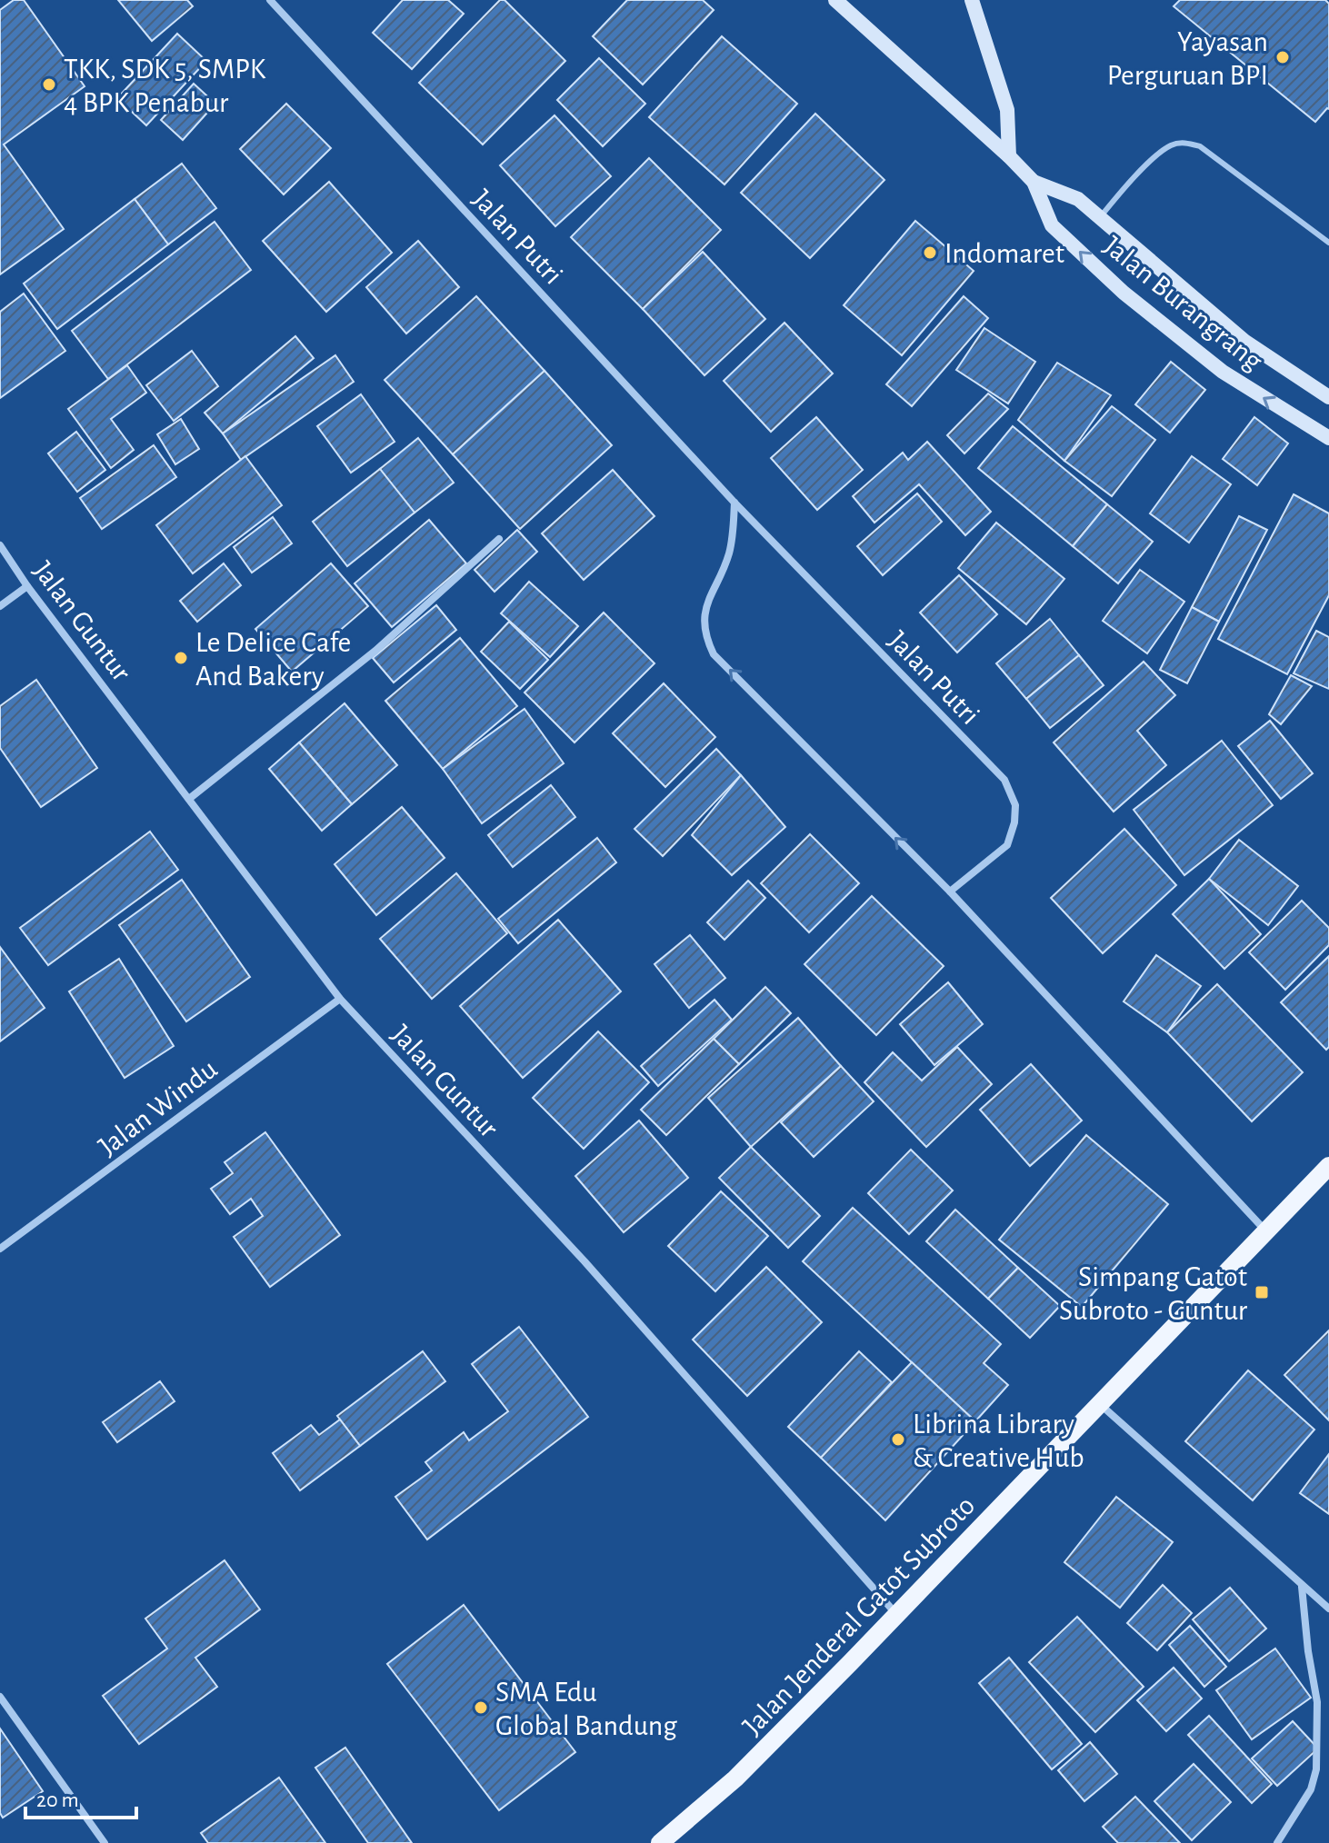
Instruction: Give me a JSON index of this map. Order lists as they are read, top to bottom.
{
  "streets": {
    "main road": ["Jalan Jenderal Gatot Subroto"],
    "street": [
      "Jalan Putri",
      "Jalan Burangrang",
      "Jalan Guntur",
      "Jalan Windu"
    ]
  },
  "crossings": [
    ["Jalan Guntur", "Jalan Windu"],
    ["Jalan Guntur", "Jalan Jenderal Gatot Subroto"]
  ],
  "places": {
    "other": [
      "Yayasan Perguruan BPI",
      "TKK, SDK 5, SMPK 4 BPK Penabur",
      "Indomaret",
      "Le Delice Cafe And Bakery",
      "Librina Library & Creative Hub",
      "SMA Edu Global Bandung"
    ],
    "transit": ["Simpang Gatot Subroto - Guntur"]
  },
  "scale_bar": "20 m"
}
